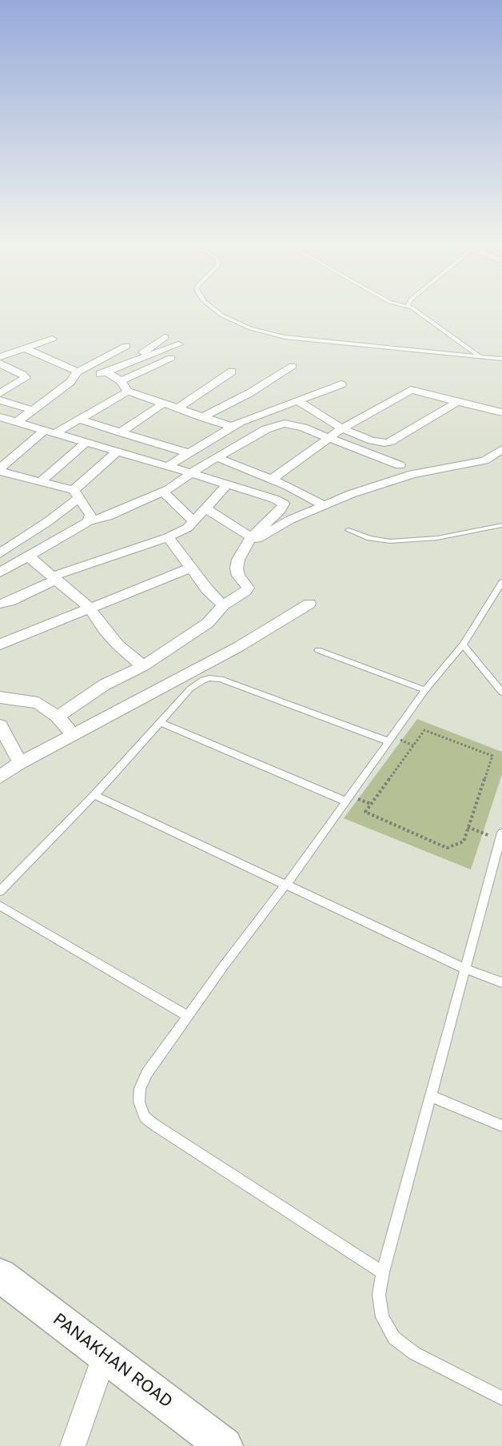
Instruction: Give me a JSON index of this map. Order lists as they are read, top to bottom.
{
  "streets": {
    "street": ["PANAKHAN ROAD"]
  }
}
